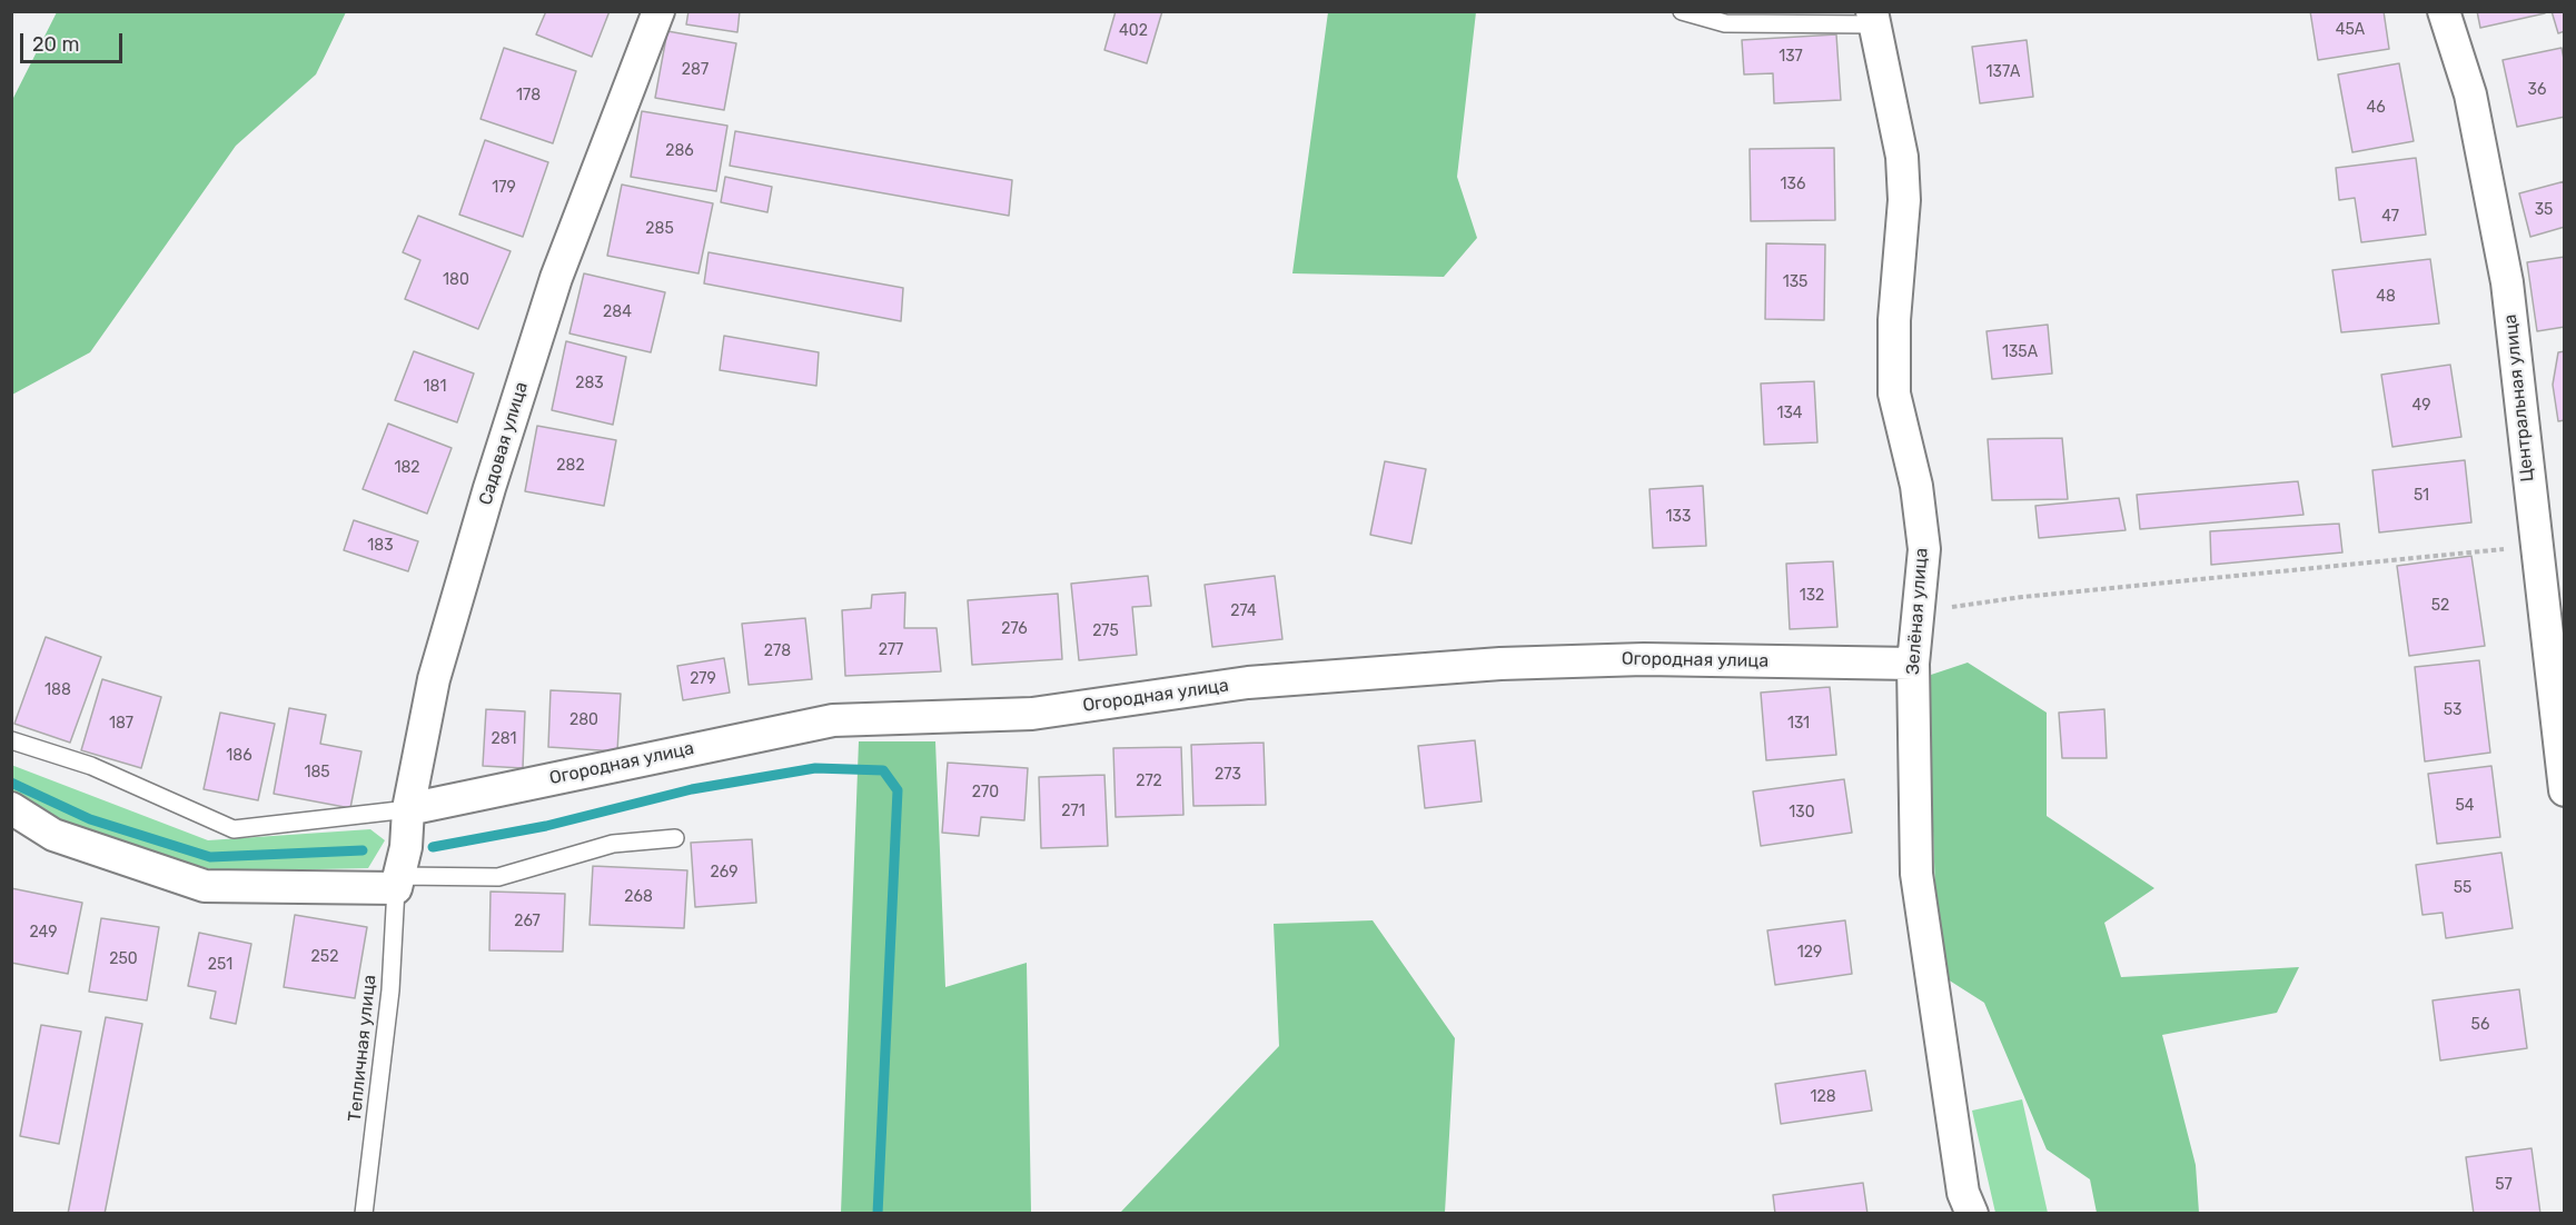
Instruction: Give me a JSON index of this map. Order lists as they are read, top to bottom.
{
  "streets": {
    "street": [
      "Центральная улица",
      "Садовая улица",
      "Зелёная улица",
      "Огородная улица"
    ],
    "lane": ["Тепличная улица"]
  },
  "crossings": [
    ["Садовая улица", "Огородная улица"],
    ["Садовая улица", "Тепличная улица"],
    ["Зелёная улица", "Огородная улица"]
  ],
  "house_numbers": [
    "45А",
    "402",
    "137",
    "287",
    "137А",
    "36",
    "178",
    "46",
    "286",
    "136",
    "179",
    "35",
    "47",
    "285",
    "180",
    "135",
    "48",
    "284",
    "135А",
    "283",
    "181",
    "49",
    "134",
    "282",
    "182",
    "51",
    "133",
    "183",
    "132",
    "52",
    "274",
    "276",
    "275",
    "277",
    "278",
    "279",
    "188",
    "53",
    "280",
    "187",
    "131",
    "281",
    "186",
    "185",
    "273",
    "272",
    "270",
    "54",
    "271",
    "130",
    "269",
    "55",
    "268",
    "267",
    "249",
    "129",
    "252",
    "250",
    "251",
    "56",
    "128",
    "57"
  ],
  "scale_bar": "20 m"
}
